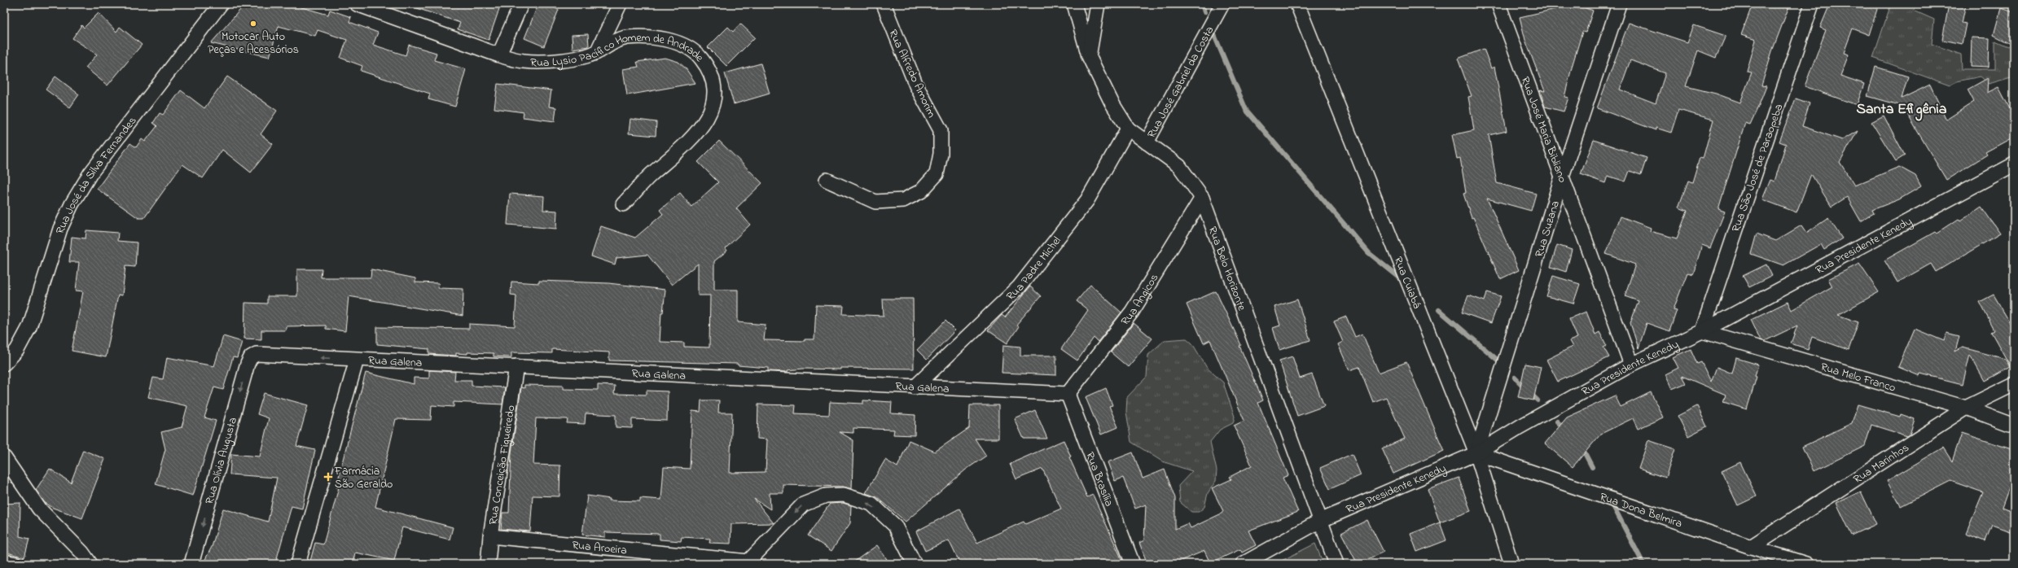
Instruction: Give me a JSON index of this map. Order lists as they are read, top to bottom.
{
  "streets": {
    "street": [
      "Rua Lysio Pacífico Homem de Andrade",
      "Rua Alfredo Amorim",
      "Rua José Gabriel da Costa",
      "Rua José Maria Bibliano",
      "Rua São José de Paraopeba",
      "Rua José da Silva Fernandes",
      "Rua Suzana",
      "Rua Presidente Kenedy",
      "Rua Padre Michel",
      "Rua Belo Horizonte",
      "Rua Cuiabá",
      "Rua Angicos",
      "Rua Galena",
      "Rua Melo Franco",
      "Rua Olívia Augusta",
      "Rua Marinhos",
      "Rua Conceição Figueiredo",
      "Rua Brasília",
      "Rua Dona Belmira",
      "Rua Aroeira"
    ]
  },
  "crossings": [
    ["Rua José Gabriel da Costa", "Rua Belo Horizonte"],
    ["Rua José Maria Bibliano", "Rua Suzana"],
    ["Rua José Maria Bibliano", "Rua Presidente Kenedy"],
    ["Rua São José de Paraopeba", "Rua Presidente Kenedy"],
    ["Rua São José de Paraopeba", "Rua Melo Franco"],
    ["Rua Suzana", "Rua Presidente Kenedy"],
    ["Rua Suzana", "Rua Cuiabá"],
    ["Rua Suzana", "Rua Dona Belmira"],
    ["Rua Presidente Kenedy", "Rua Belo Horizonte"],
    ["Rua Presidente Kenedy", "Rua Cuiabá"],
    ["Rua Presidente Kenedy", "Rua Melo Franco"],
    ["Rua Presidente Kenedy", "Rua Dona Belmira"],
    ["Rua Padre Michel", "Rua Belo Horizonte"],
    ["Rua Padre Michel", "Rua Galena"],
    ["Rua Belo Horizonte", "Rua Angicos"],
    ["Rua Cuiabá", "Rua Dona Belmira"],
    ["Rua Angicos", "Rua Galena"],
    ["Rua Angicos", "Rua Brasília"],
    ["Rua Galena", "Rua Olívia Augusta"],
    ["Rua Galena", "Rua Conceição Figueiredo"],
    ["Rua Galena", "Rua Brasília"],
    ["Rua Melo Franco", "Rua Marinhos"],
    ["Rua Marinhos", "Rua Dona Belmira"],
    ["Rua Conceição Figueiredo", "Rua Aroeira"]
  ],
  "districts": ["Santa Efigênia"],
  "places": {
    "other": ["Motocar Auto Peças e Acessórios"],
    "health": ["Farmácia São Geraldo"]
  }
}
